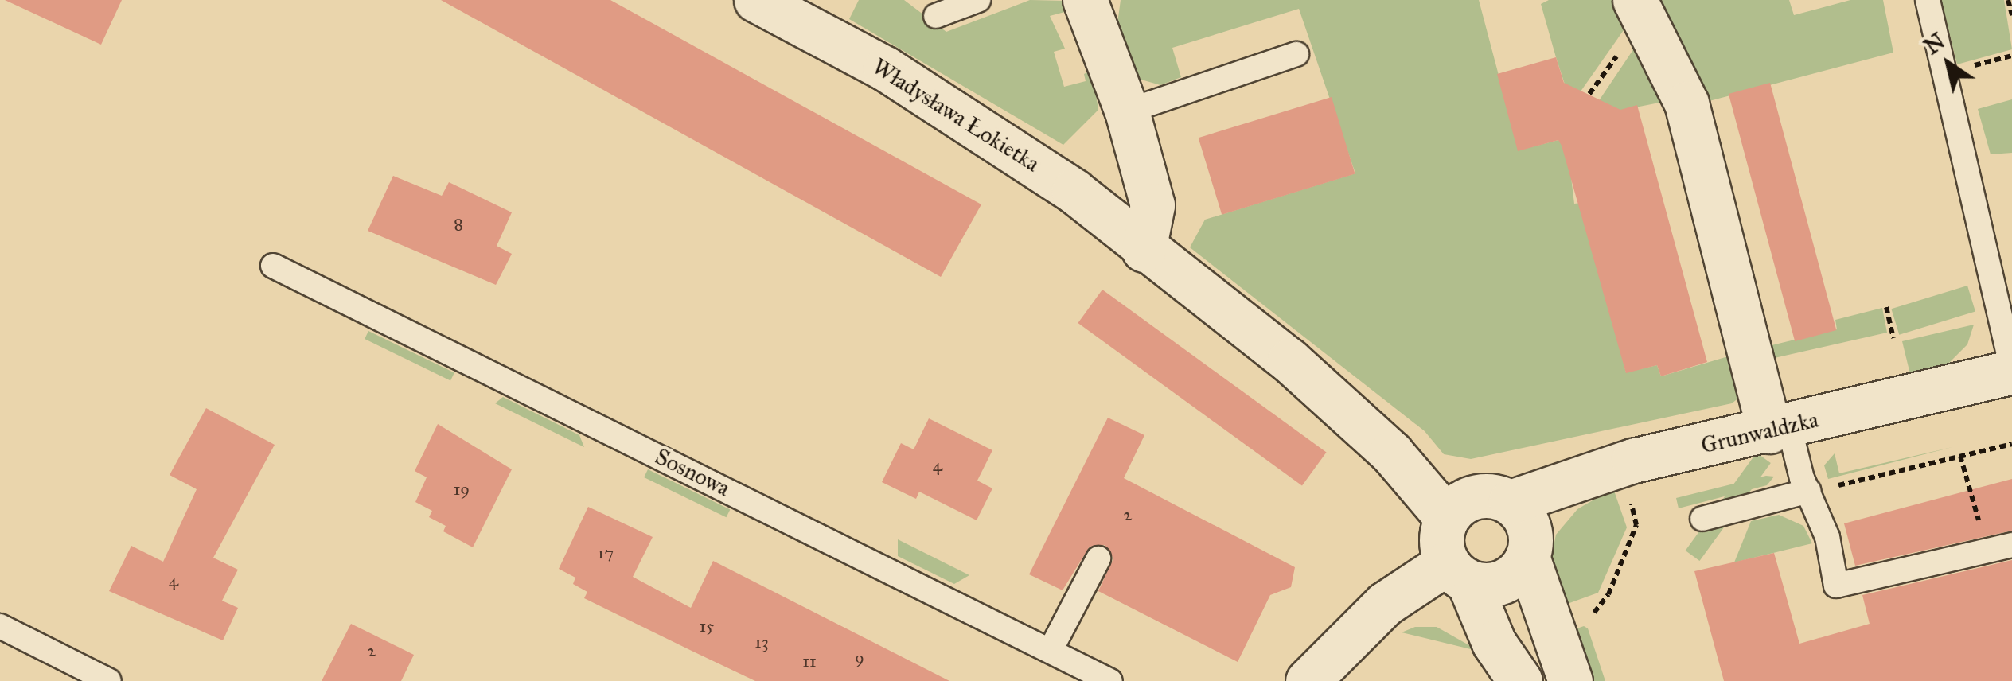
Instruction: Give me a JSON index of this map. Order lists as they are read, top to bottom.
{
  "streets": {
    "street": ["Władysława Łokietka", "Grunwaldzka"],
    "lane": ["Sosnowa"]
  },
  "crossings": [
    ["Władysława Łokietka", "Grunwaldzka"]
  ],
  "house_numbers": [
    "8",
    "4",
    "19",
    "2",
    "17",
    "4",
    "15",
    "13",
    "2",
    "9",
    "11"
  ],
  "north": "top left"
}
